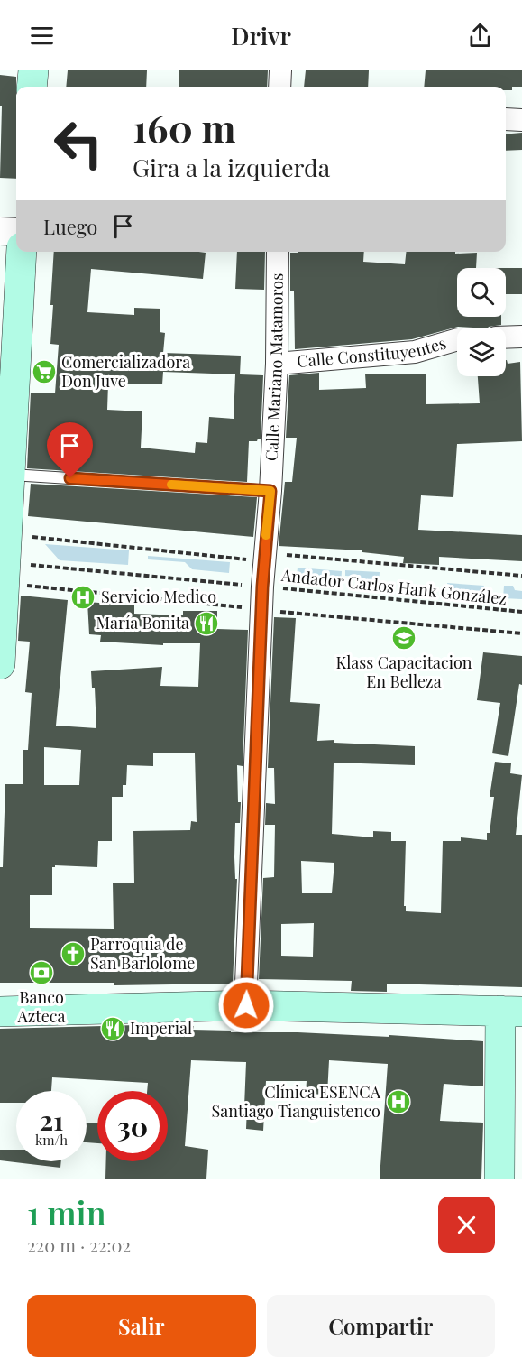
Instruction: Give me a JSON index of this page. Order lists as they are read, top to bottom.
{
  "streets": {
    "street": ["Calle Constituyentes", "Calle Mariano Matamoros"],
    "path": ["Andador Carlos Hank González"]
  },
  "crossings": [
    ["Calle Constituyentes", "Calle Mariano Matamoros"],
    ["Calle Mariano Matamoros", "Andador Carlos Hank González"]
  ],
  "places": {
    "supermarket": ["Comercializadora Don Juve"],
    "hospital": ["Servicio Medico", "Clínica ESENCA Santiago Tianguistenco"],
    "restaurant": ["María Bonita", "Imperial"],
    "school or university": ["Klass Capacitacion En Belleza"],
    "church": ["Parroquia de San Barlolome"],
    "bank": ["Banco Azteca"]
  },
  "page": {
    "header": "Drivr",
    "turn": ["160 m", "Gira a la izquierda"],
    "then": "Luego",
    "speed": "21 km/h",
    "limit": "30",
    "heading": ["1 min", "220 m · 22:02"],
    "buttons": ["Salir", "Compartir"]
  }
}
